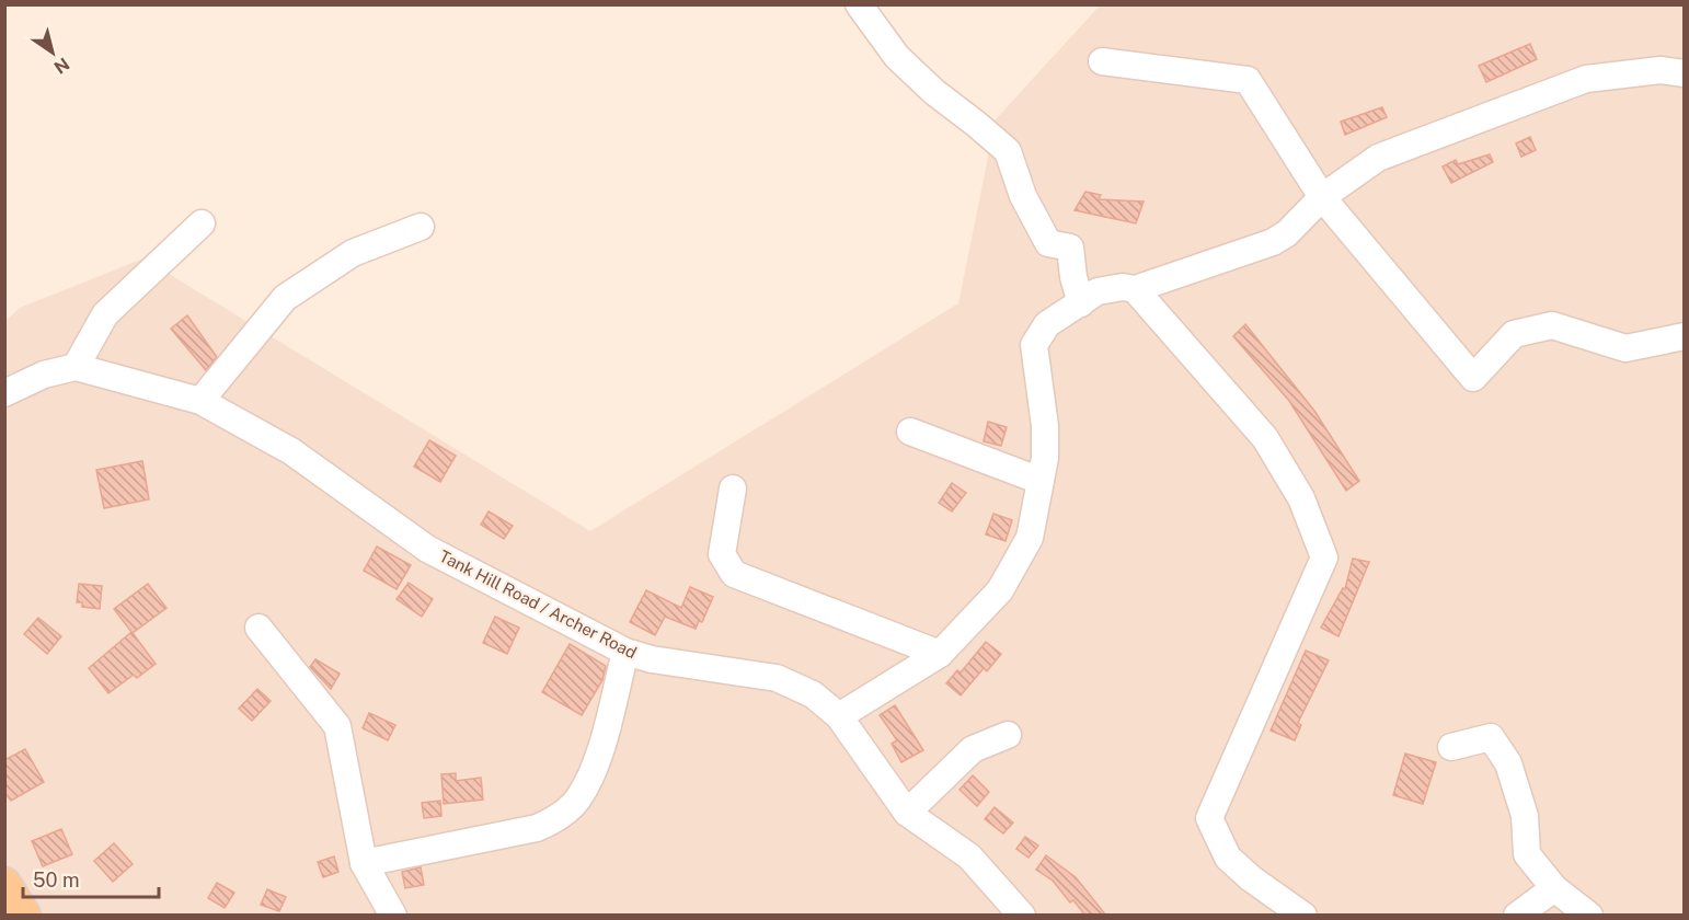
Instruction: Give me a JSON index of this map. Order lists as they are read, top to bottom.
{
  "streets": {
    "street": ["Tank Hill Road / Archer Road"]
  },
  "scale_bar": "50 m",
  "north": "bottom right"
}
